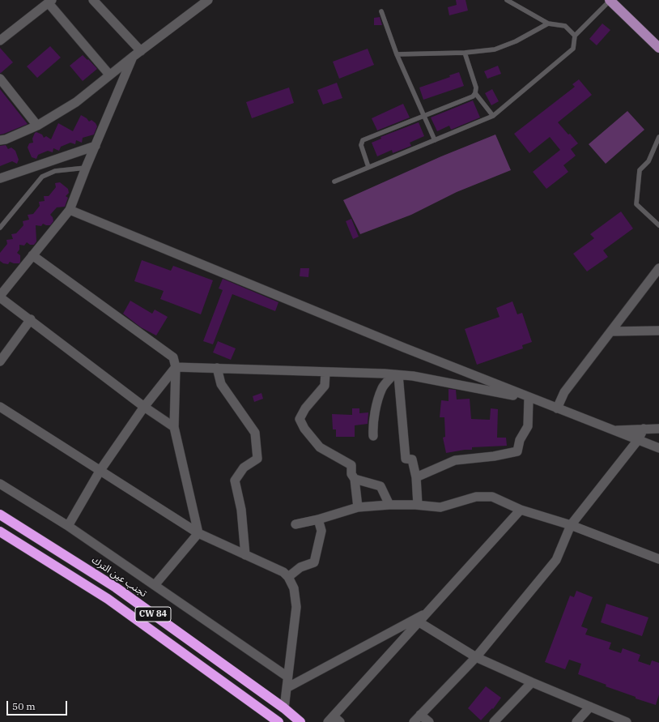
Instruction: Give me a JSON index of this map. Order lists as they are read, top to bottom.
{
  "streets": {
    "highway": ["تجنب عين الترك", "CW 84"]
  },
  "scale_bar": "50 m"
}
